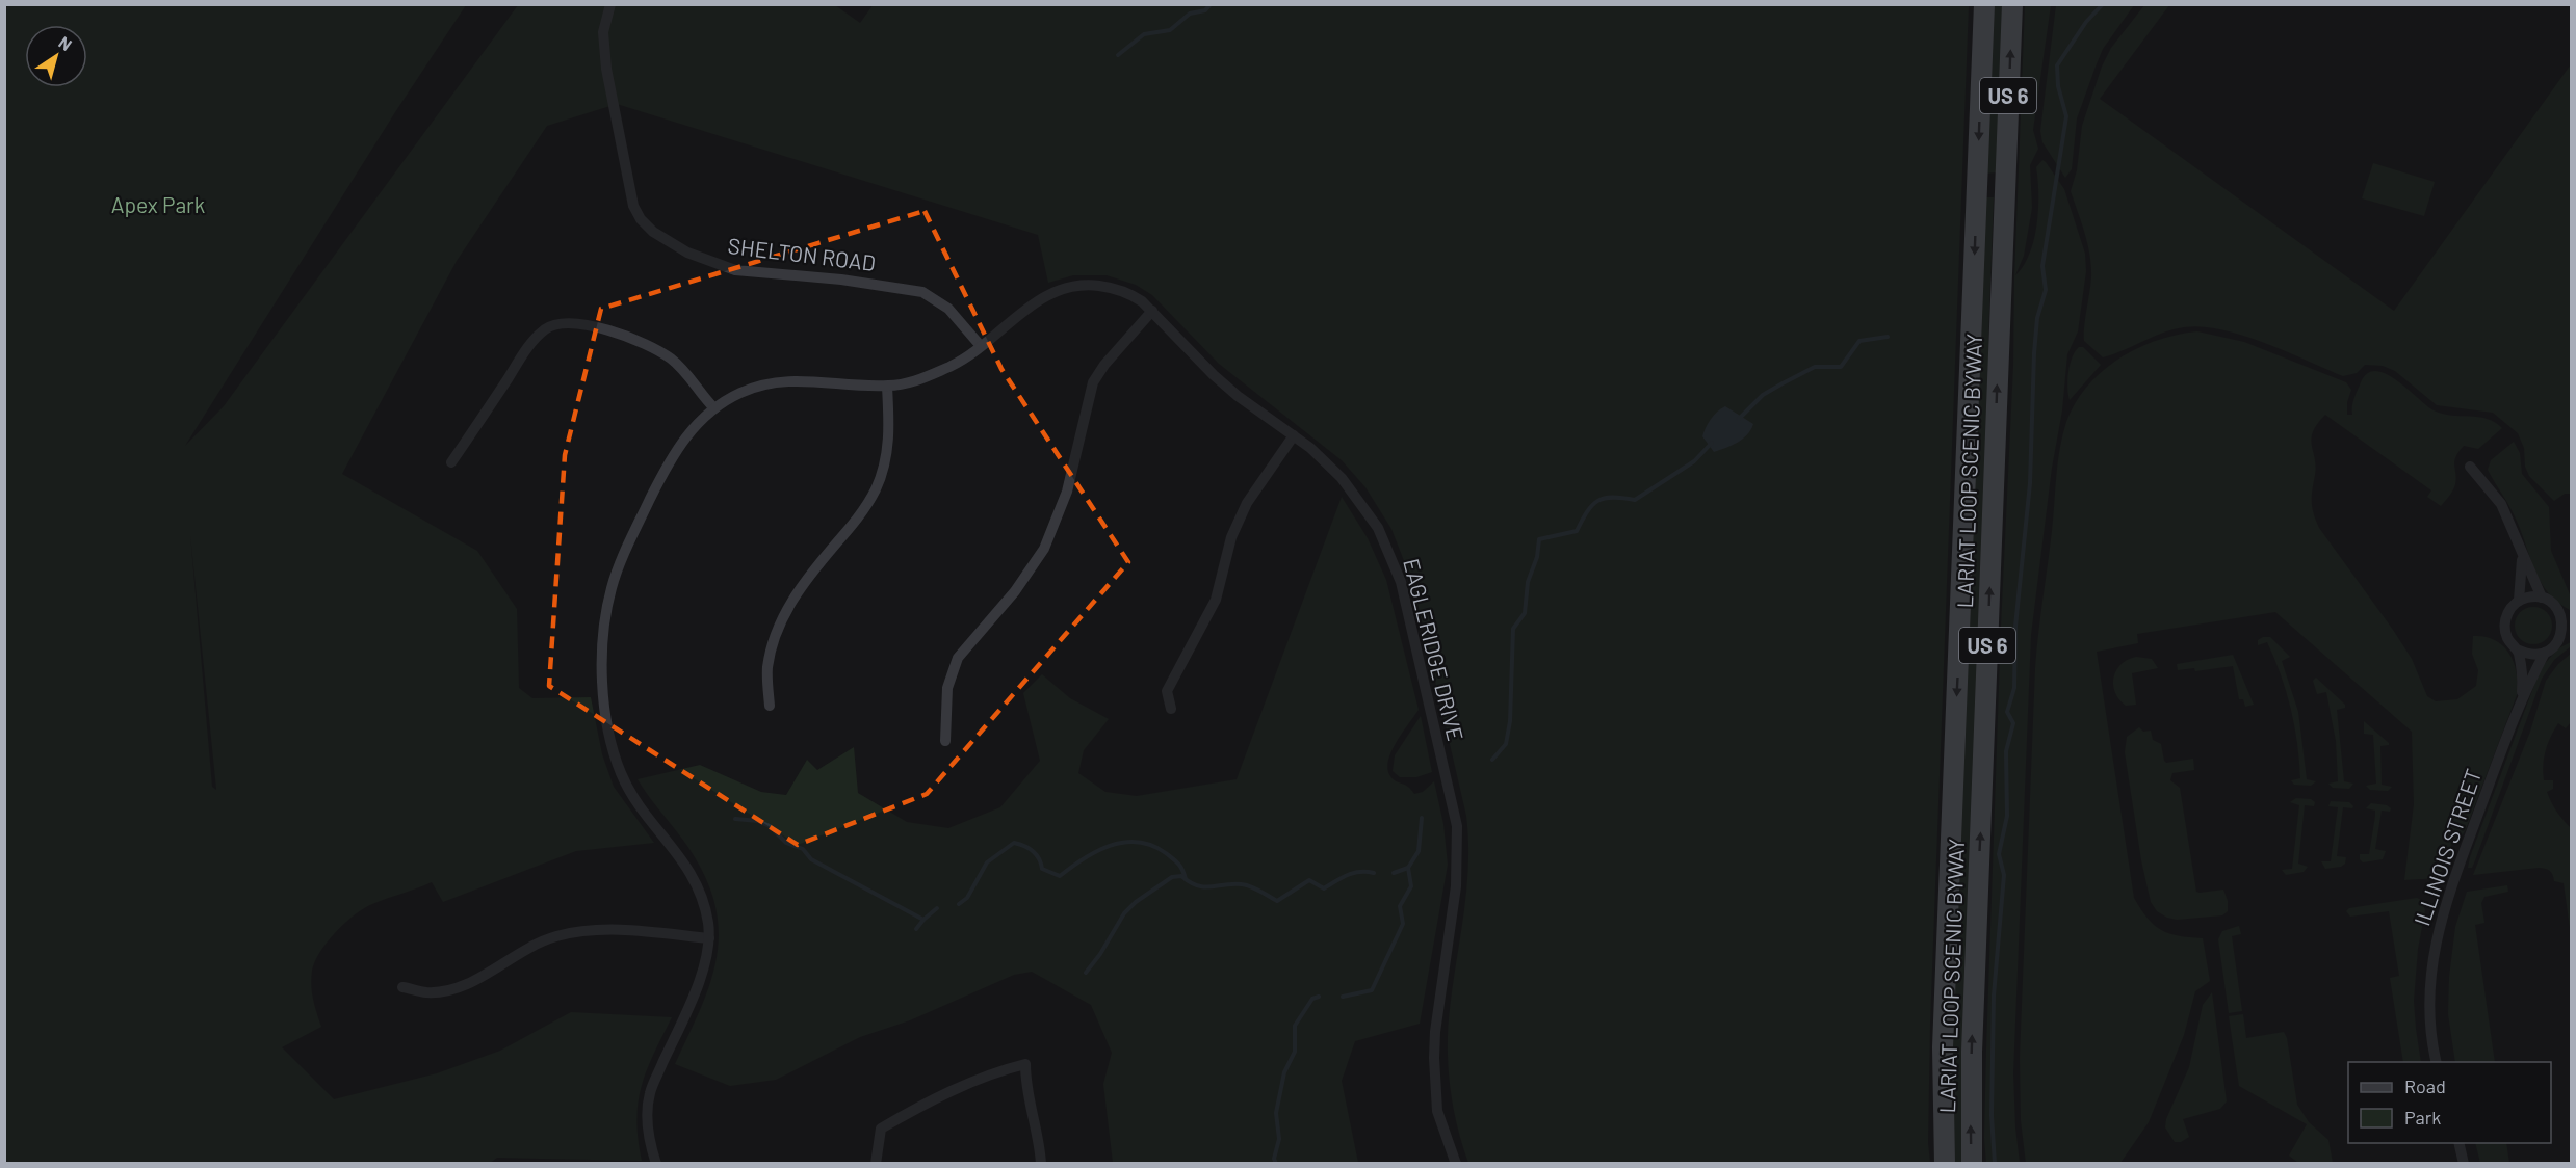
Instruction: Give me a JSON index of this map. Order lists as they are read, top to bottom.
{
  "streets": {
    "highway": ["US 6", "LARIAT LOOP SCENIC BYWAY"],
    "street": ["SHELTON ROAD", "EAGLERIDGE DRIVE", "ILLINOIS STREET"]
  },
  "crossings": [
    ["SHELTON ROAD", "EAGLERIDGE DRIVE"]
  ],
  "parks": ["Apex Park"],
  "legend": ["Road", "Park"],
  "north": "top right"
}
